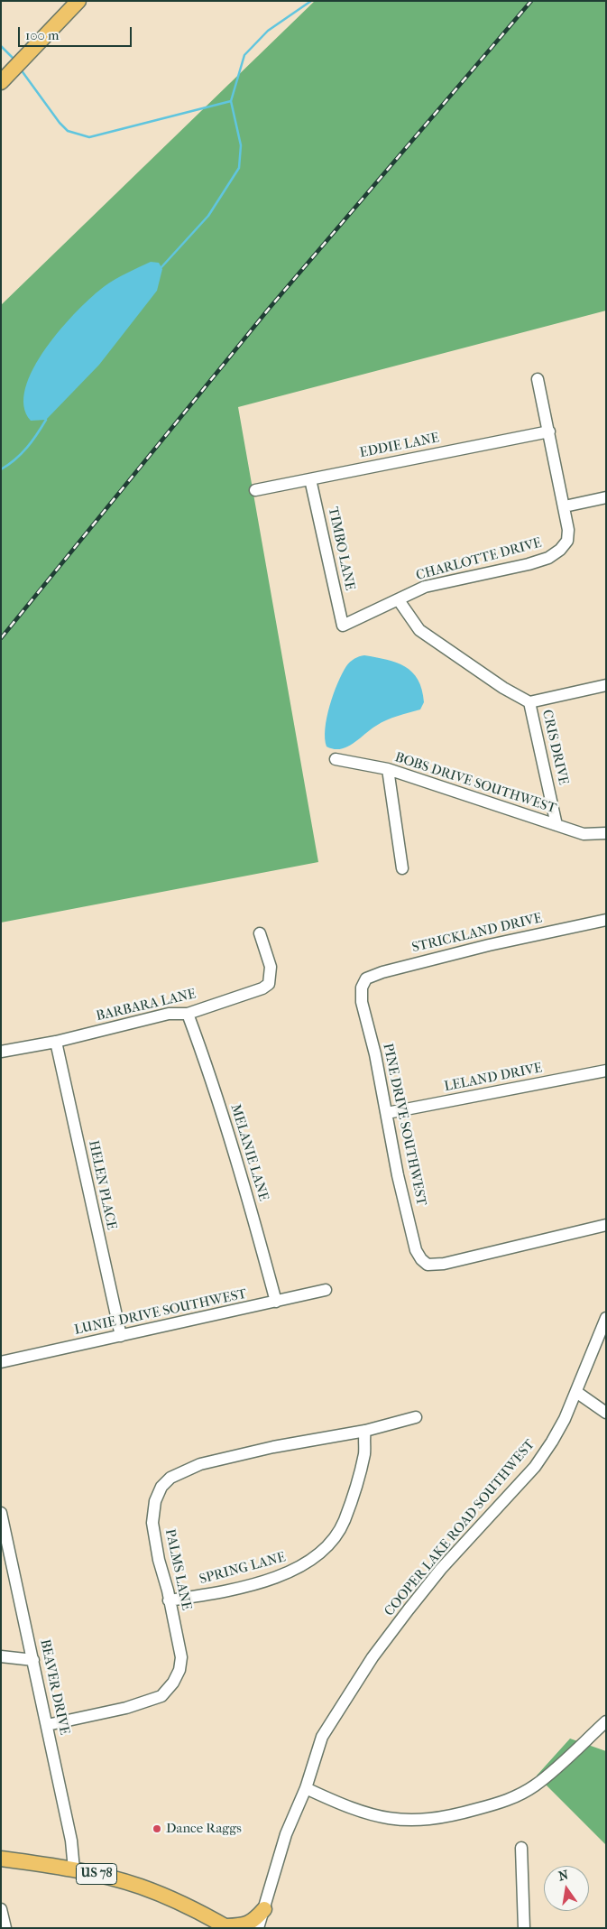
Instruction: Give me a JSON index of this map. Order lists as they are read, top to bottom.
{
  "streets": {
    "main road": ["US 78"],
    "street": [
      "EDDIE LANE",
      "TIMBO LANE",
      "CHARLOTTE DRIVE",
      "CRIS DRIVE",
      "BOBS DRIVE SOUTHWEST",
      "STRICKLAND DRIVE",
      "BARBARA LANE",
      "LELAND DRIVE",
      "PINE DRIVE SOUTHWEST",
      "MELANIE LANE",
      "HELEN PLACE",
      "LUNIE DRIVE SOUTHWEST",
      "COOPER LAKE ROAD SOUTHWEST",
      "SPRING LANE",
      "PALMS LANE",
      "BEAVER DRIVE"
    ]
  },
  "crossings": [
    ["EDDIE LANE", "TIMBO LANE"],
    ["EDDIE LANE", "CHARLOTTE DRIVE"],
    ["TIMBO LANE", "CHARLOTTE DRIVE"],
    ["CRIS DRIVE", "BOBS DRIVE SOUTHWEST"],
    ["STRICKLAND DRIVE", "PINE DRIVE SOUTHWEST"],
    ["BARBARA LANE", "MELANIE LANE"],
    ["BARBARA LANE", "HELEN PLACE"],
    ["LELAND DRIVE", "PINE DRIVE SOUTHWEST"],
    ["MELANIE LANE", "LUNIE DRIVE SOUTHWEST"],
    ["HELEN PLACE", "LUNIE DRIVE SOUTHWEST"],
    ["SPRING LANE", "PALMS LANE"],
    ["PALMS LANE", "BEAVER DRIVE"],
    ["BEAVER DRIVE", "US 78"]
  ],
  "places": ["Dance Raggs"],
  "scale_bar": "100 m",
  "north": "top"
}
